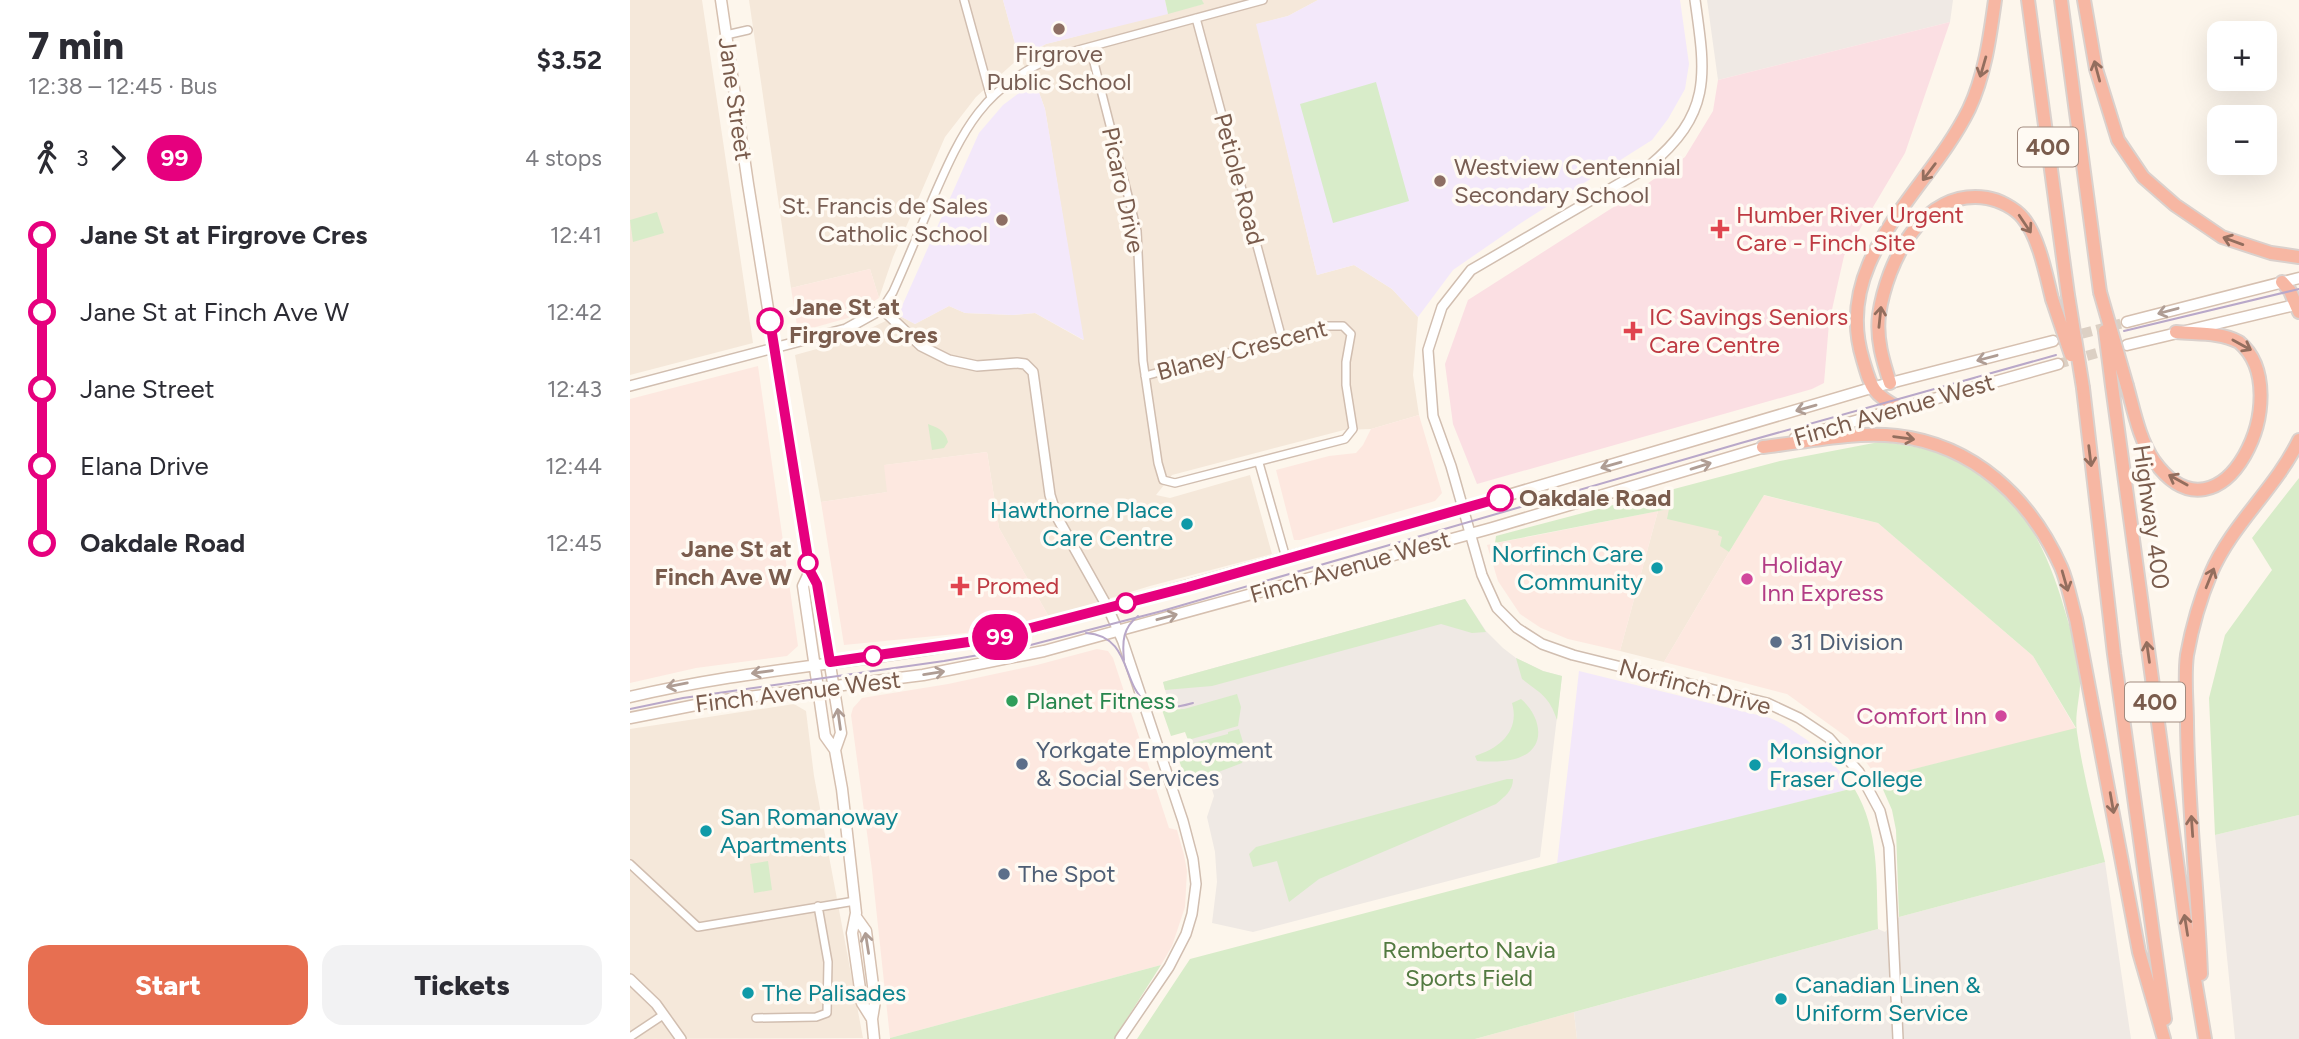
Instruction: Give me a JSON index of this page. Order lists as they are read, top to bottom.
{
  "streets": {
    "highway": ["400", "Highway 400"],
    "main road": ["Jane Street", "Finch Avenue West"],
    "street": [
      "Petiole Road",
      "Picaro Drive",
      "Blaney Crescent",
      "Norfinch Drive"
    ]
  },
  "crossings": [
    ["Jane Street", "Finch Avenue West"],
    ["Petiole Road", "Blaney Crescent"],
    ["Picaro Drive", "Blaney Crescent"],
    ["Finch Avenue West", "Norfinch Drive"]
  ],
  "parks": ["Remberto Navia Sports Field"],
  "places": {
    "other": [
      "Firgrove Public School",
      "Westview Centennial Secondary School",
      "St. Francis de Sales Catholic School",
      "Jane St at Firgrove Cres",
      "Oakdale Road",
      "Hawthorne Place Care Centre",
      "Jane St at Finch Ave W",
      "Norfinch Care Community",
      "Holiday Inn Express",
      "31 Division",
      "Planet Fitness",
      "Comfort Inn",
      "Yorkgate Employment & Social Services",
      "Monsignor Fraser College",
      "San Romanoway Apartments",
      "The Spot",
      "The Palisades",
      "Canadian Linen & Uniform Service"
    ],
    "health": ["Humber River Urgent Care - Finch Site", "IC Savings Seniors Care Centre", "Promed"]
  },
  "lines": ["bus line 99"],
  "page": {
    "heading": ["7 min", "12:38 – 12:45 · Bus", "$3.52"],
    "on_map": "99",
    "map_buttons": ["+", "−"],
    "legs": ["3", "99", "4 stops"],
    "list": [
      {
        "name": "Jane St at Firgrove Cres",
        "value": "12:41"
      },
      {
        "name": "Jane St at Finch Ave W",
        "value": "12:42"
      },
      {
        "name": "Jane Street",
        "value": "12:43"
      },
      {
        "name": "Elana Drive",
        "value": "12:44"
      },
      {
        "name": "Oakdale Road",
        "value": "12:45"
      }
    ],
    "buttons": ["Start", "Tickets"]
  }
}
